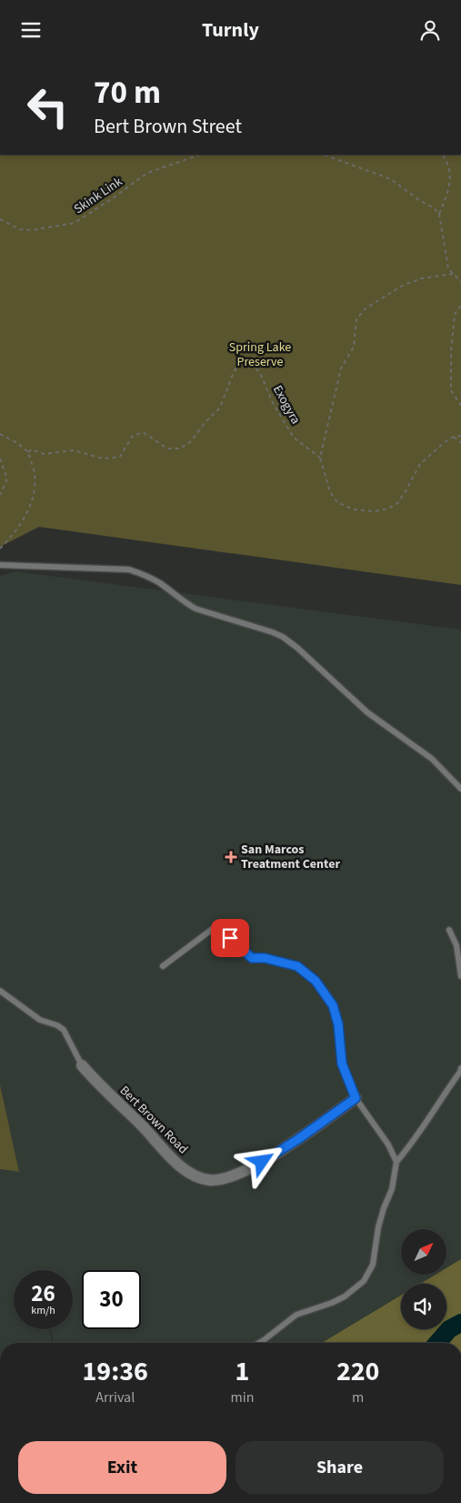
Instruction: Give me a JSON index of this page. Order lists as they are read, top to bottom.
{
  "streets": {
    "street": ["Bert Brown Road"],
    "path": ["Skink Link", "Exogyra"]
  },
  "parks": ["Spring Lake Preserve"],
  "places": {
    "health": ["San Marcos Treatment Center"]
  },
  "north": "top right",
  "page": {
    "header": "Turnly",
    "turn": ["70 m", "Bert Brown Street"],
    "speed": "26 km/h",
    "limit": "30",
    "eta": [
      "19:36",
      "Arrival",
      "1",
      "min",
      "220",
      "m"
    ],
    "buttons": ["Exit", "Share"]
  }
}
